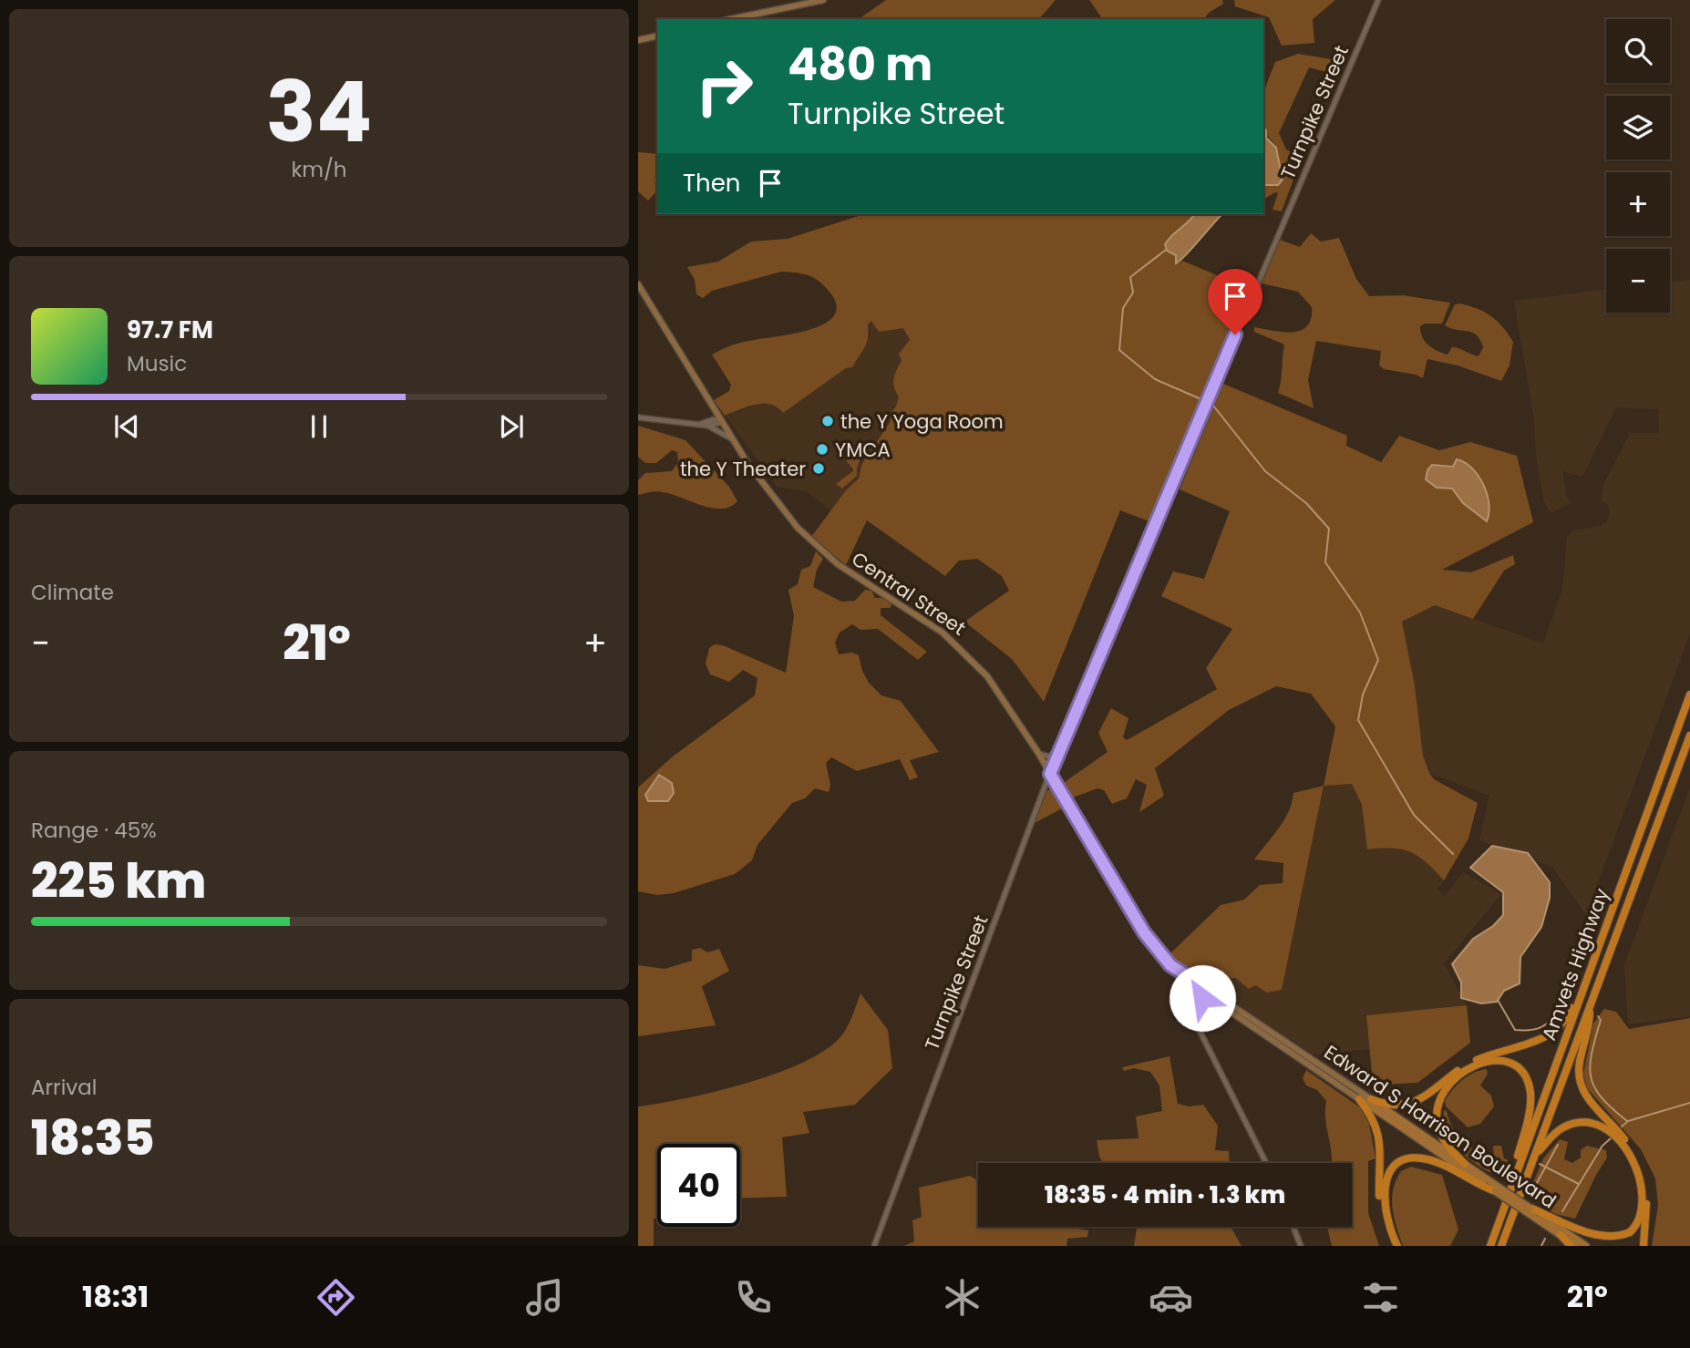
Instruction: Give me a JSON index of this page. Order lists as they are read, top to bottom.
{
  "streets": {
    "highway": ["Amvets Highway"],
    "main road": ["Central Street", "Edward S Harrison Boulevard"],
    "street": ["Turnpike Street"]
  },
  "crossings": [
    ["Turnpike Street", "Central Street"],
    ["Central Street", "Edward S Harrison Boulevard"]
  ],
  "places": ["the Y Yoga Room", "YMCA", "the Y Theater"],
  "page": {
    "tile": [
      ["34", "km/h"],
      "Climate",
      ["Range · 45%", "225 km"],
      ["Arrival", "18:35"]
    ],
    "map_buttons": ["+", "−"],
    "turn": ["480 m", "Turnpike Street"],
    "then": "Then",
    "song": ["97.7 FM", "Music"],
    "heat": ["−", "21°", "+"],
    "limit": "40",
    "trip": "18:35 · 4 min · 1.3 km",
    "tabs": ["18:31", "21°"]
  }
}
